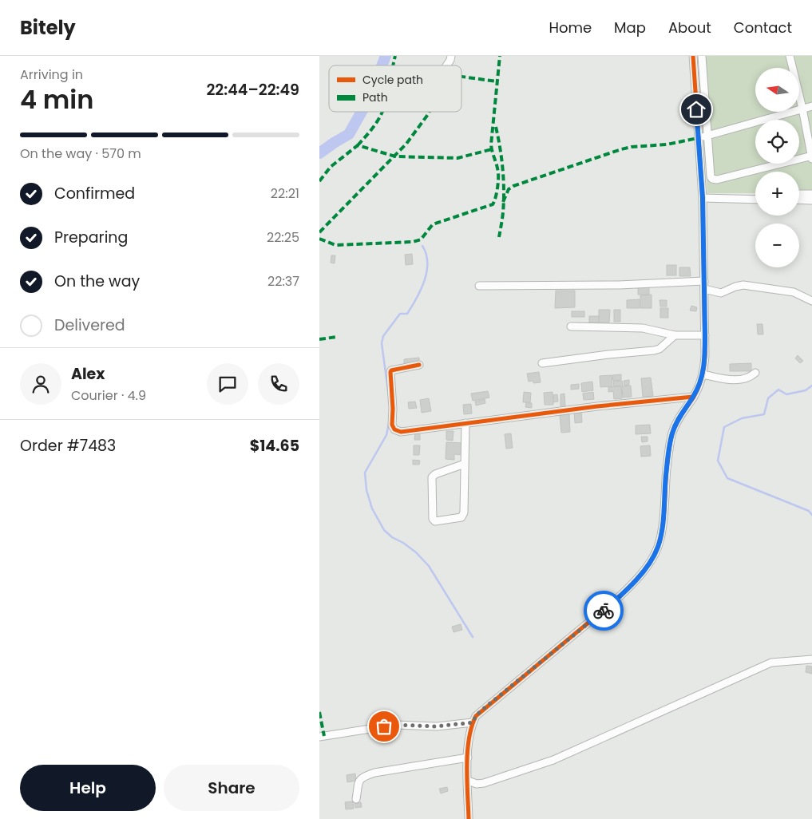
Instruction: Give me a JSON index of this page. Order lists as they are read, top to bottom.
{
  "legend": ["Cycle path", "Path"],
  "north": "left",
  "page": {
    "header": "Bitely",
    "nav": [
      "Home",
      "Map",
      "About",
      "Contact"
    ],
    "heading": ["4 min", "Arriving in", "22:44–22:49"],
    "panel": [
      "Alex",
      "Courier · 4.9",
      "Order #7483",
      "$14.65"
    ],
    "map_buttons": ["+", "−"],
    "bar": "On the way · 570 m",
    "list": [
      ["Confirmed", "22:21"],
      ["Preparing", "22:25"],
      ["On the way", "22:37"],
      "Delivered"
    ],
    "buttons": ["Help", "Share"]
  }
}
